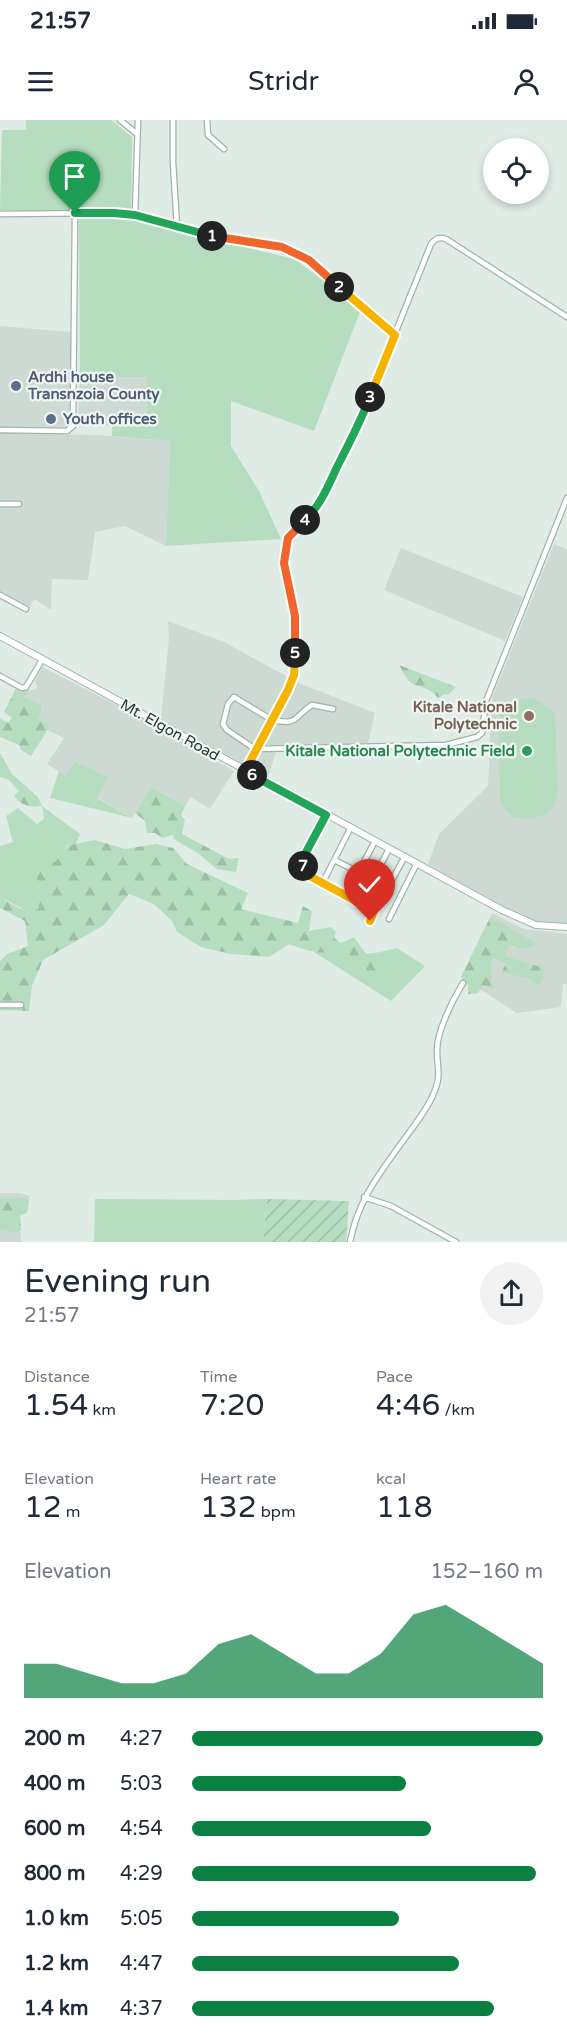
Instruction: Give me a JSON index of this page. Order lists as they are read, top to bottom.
{
  "streets": {
    "street": ["Mt. Elgon Road"]
  },
  "places": [
    "Ardhi house Transnzoia County",
    "Youth offices",
    "Kitale National Polytechnic",
    "Kitale National Polytechnic Field"
  ],
  "page": {
    "status": "21:57",
    "header": "Stridr",
    "pins": [
      "1",
      "2",
      "3",
      "4",
      "5",
      "6",
      "7"
    ],
    "heading": ["Evening run", "21:57"],
    "stats": [
      ["Distance", "1.54 km"],
      ["Time", "7:20"],
      ["Pace", "4:46 /km"],
      ["Elevation", "12 m"],
      ["Heart rate", "132 bpm"],
      ["kcal", "118"]
    ],
    "chart": ["Elevation", "152–160 m"],
    "list": [
      {
        "name": "200 m",
        "note": "4:27"
      },
      {
        "name": "400 m",
        "note": "5:03"
      },
      {
        "name": "600 m",
        "note": "4:54"
      },
      {
        "name": "800 m",
        "note": "4:29"
      },
      {
        "name": "1.0 km",
        "note": "5:05"
      },
      {
        "name": "1.2 km",
        "note": "4:47"
      },
      {
        "name": "1.4 km",
        "note": "4:37"
      }
    ]
  }
}
